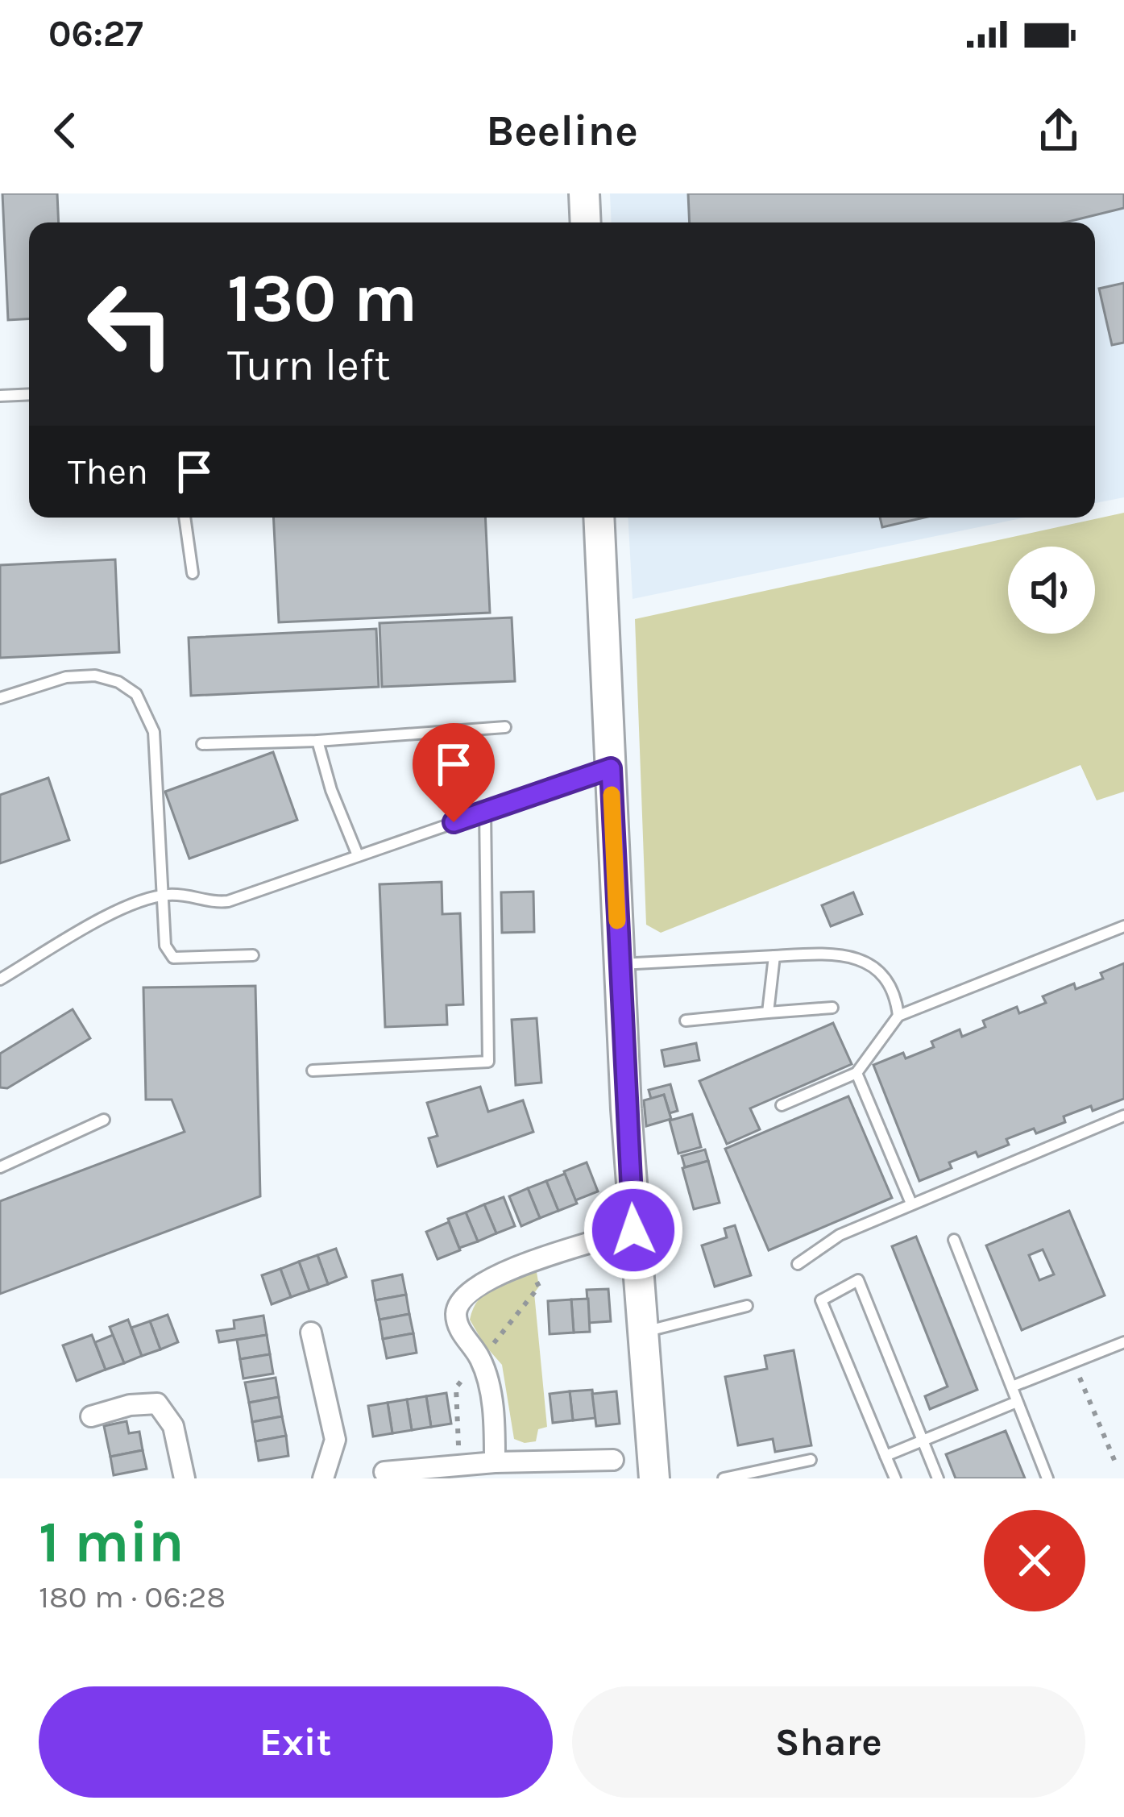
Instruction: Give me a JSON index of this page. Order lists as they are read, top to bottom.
{
  "page": {
    "status": "06:27",
    "header": "Beeline",
    "turn": ["130 m", "Turn left"],
    "then": "Then",
    "heading": ["1 min", "180 m · 06:28"],
    "buttons": ["Exit", "Share"]
  }
}
